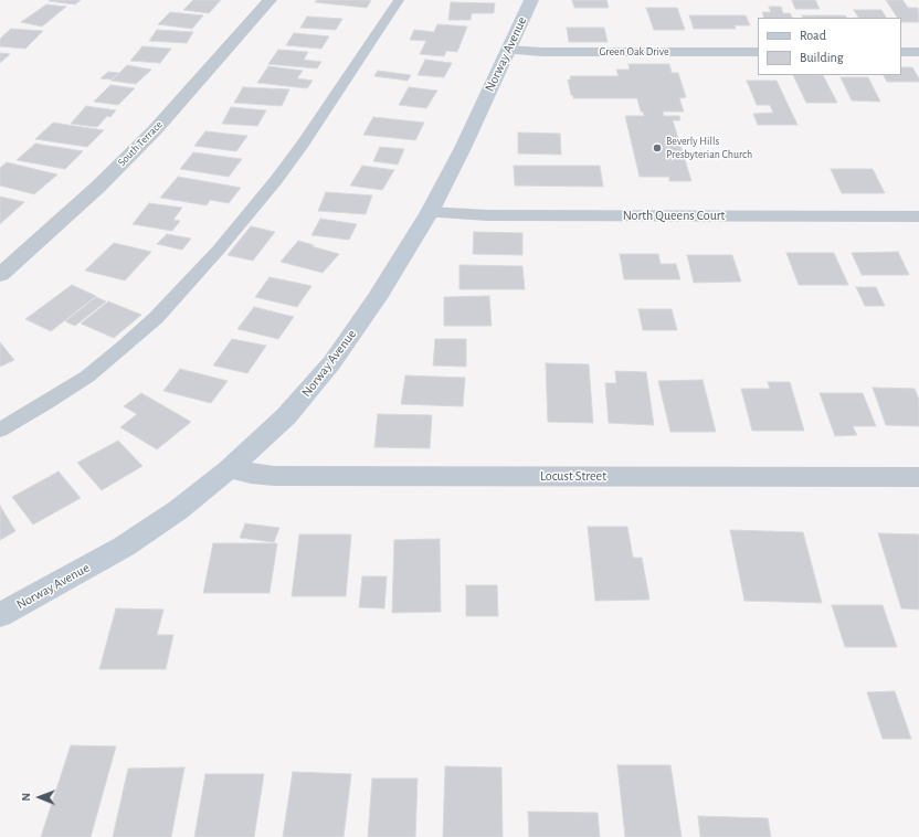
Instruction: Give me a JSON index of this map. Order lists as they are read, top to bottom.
{
  "streets": {
    "street": [
      "Green Oak Drive",
      "Norway Avenue",
      "South Terrace",
      "North Queens Court",
      "Locust Street"
    ]
  },
  "crossings": [
    ["Green Oak Drive", "Norway Avenue"],
    ["Norway Avenue", "North Queens Court"],
    ["Norway Avenue", "Locust Street"]
  ],
  "places": ["Beverly Hills Presbyterian Church"],
  "legend": ["Road", "Building"],
  "north": "left"
}
